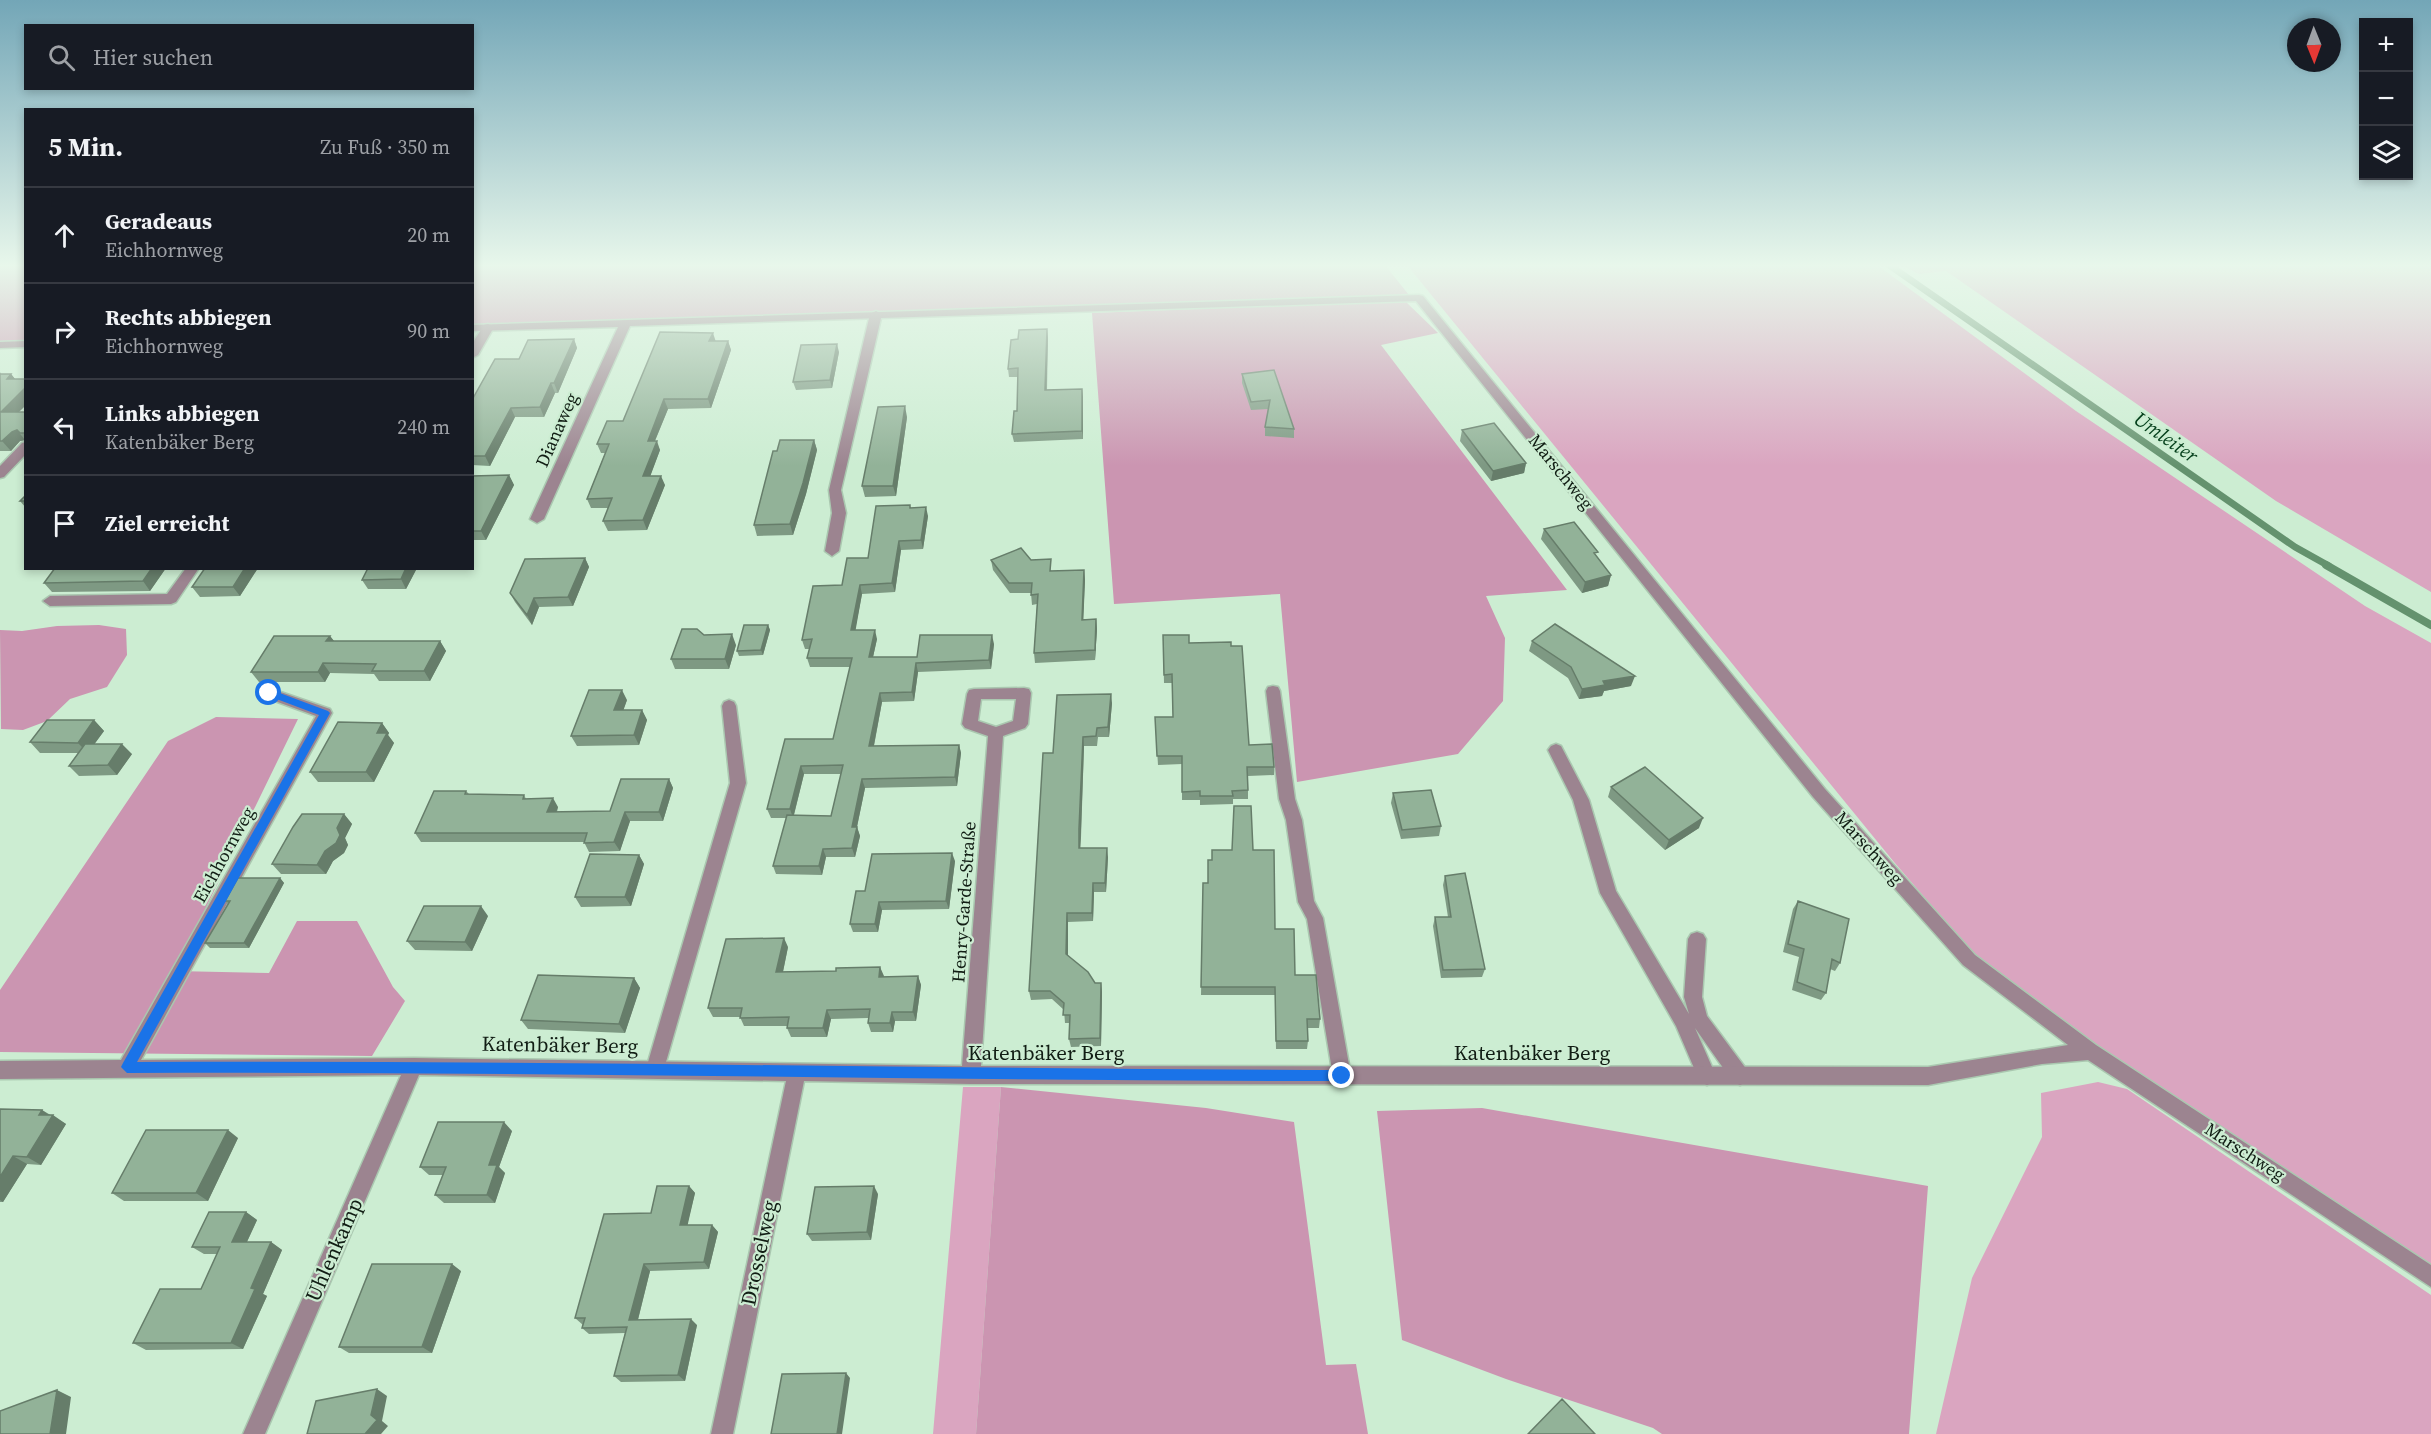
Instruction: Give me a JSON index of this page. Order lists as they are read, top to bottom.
{
  "streets": {
    "street": [
      "Dianaweg",
      "Marschweg",
      "Eichhornweg",
      "Henry-Garde-Straße",
      "Katenbäker Berg",
      "Uhlenkamp",
      "Drosselweg"
    ]
  },
  "crossings": [
    ["Marschweg", "Katenbäker Berg"],
    ["Eichhornweg", "Katenbäker Berg"],
    ["Henry-Garde-Straße", "Katenbäker Berg"],
    ["Katenbäker Berg", "Uhlenkamp"],
    ["Katenbäker Berg", "Drosselweg"]
  ],
  "water": ["Umleiter"],
  "north": "bottom",
  "page": {
    "map_buttons": ["+", "−"],
    "search": "Hier suchen",
    "heading": ["5 Min.", "Zu Fuß · 350 m"],
    "list": [
      ["Geradeaus", "Eichhornweg", "20 m"],
      ["Rechts abbiegen", "Eichhornweg", "90 m"],
      ["Links abbiegen", "Katenbäker Berg", "240 m"],
      "Ziel erreicht"
    ]
  }
}
